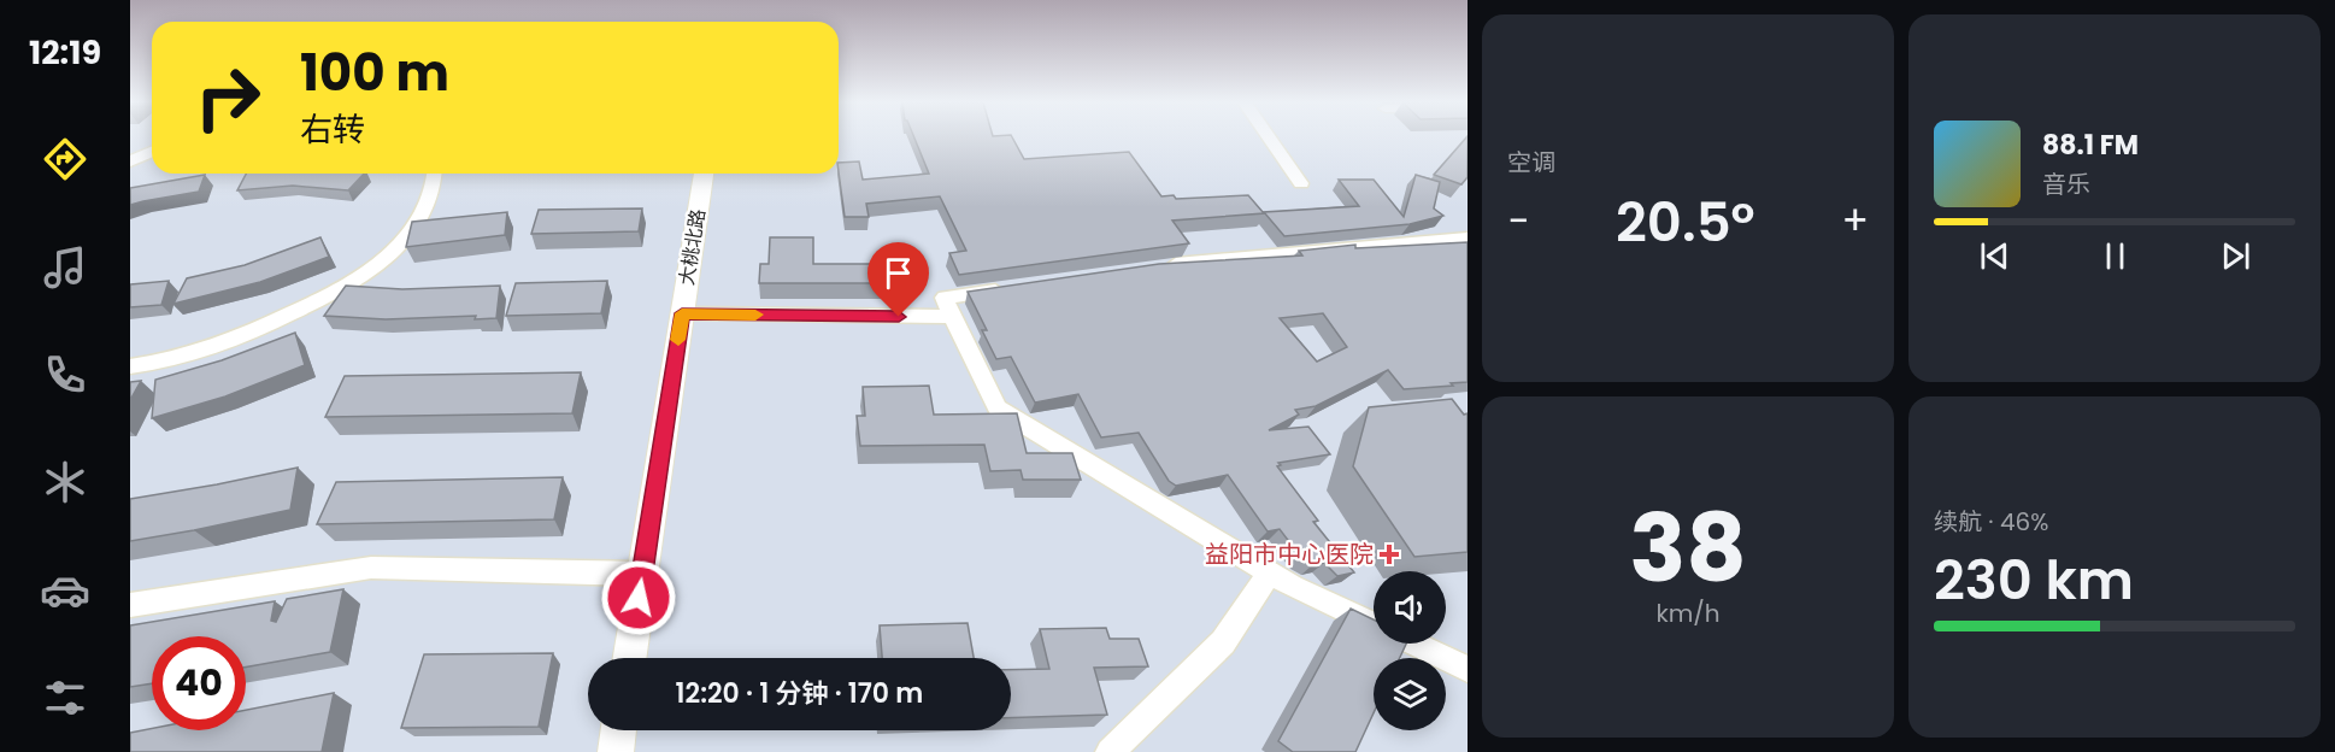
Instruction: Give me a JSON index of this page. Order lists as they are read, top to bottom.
{
  "streets": {
    "street": ["大桃北路"]
  },
  "places": {
    "health": ["益阳市中心医院"]
  },
  "page": {
    "tabs": "12:19",
    "tile": [
      "空调",
      ["38", "km/h"],
      ["续航 · 46%", "230 km"]
    ],
    "turn": ["100 m", "右转"],
    "song": ["88.1 FM", "音乐"],
    "heat": ["−", "20.5°", "+"],
    "limit": "40",
    "trip": "12:20 · 1 分钟 · 170 m"
  }
}
